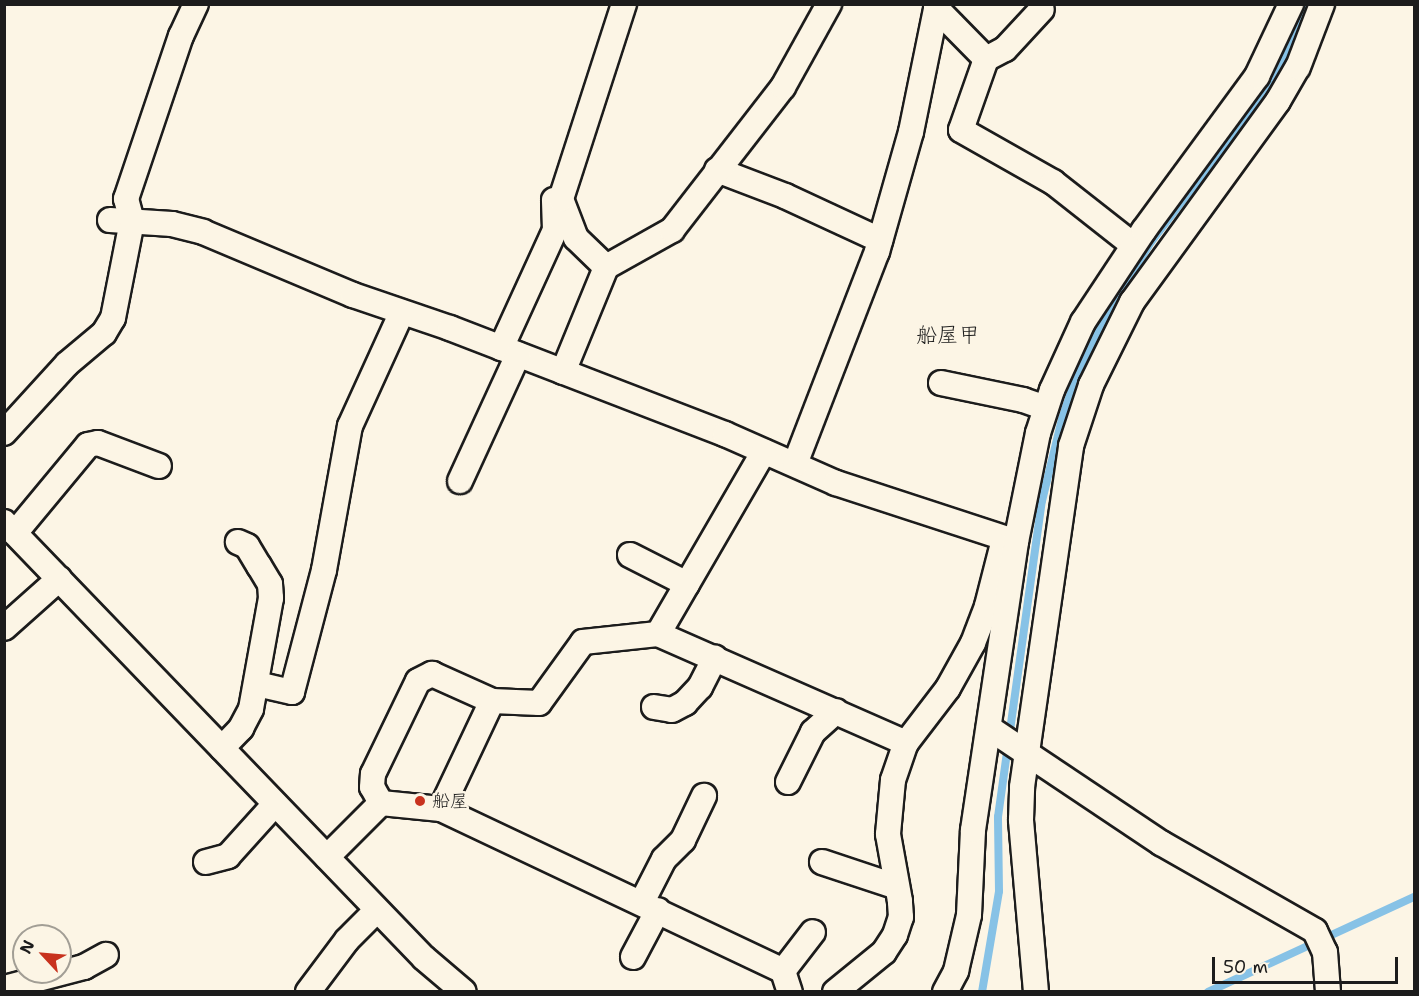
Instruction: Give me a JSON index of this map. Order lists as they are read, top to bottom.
{
  "districts": ["船屋甲"],
  "places": ["船屋"],
  "scale_bar": "50 m",
  "north": "top left"
}
